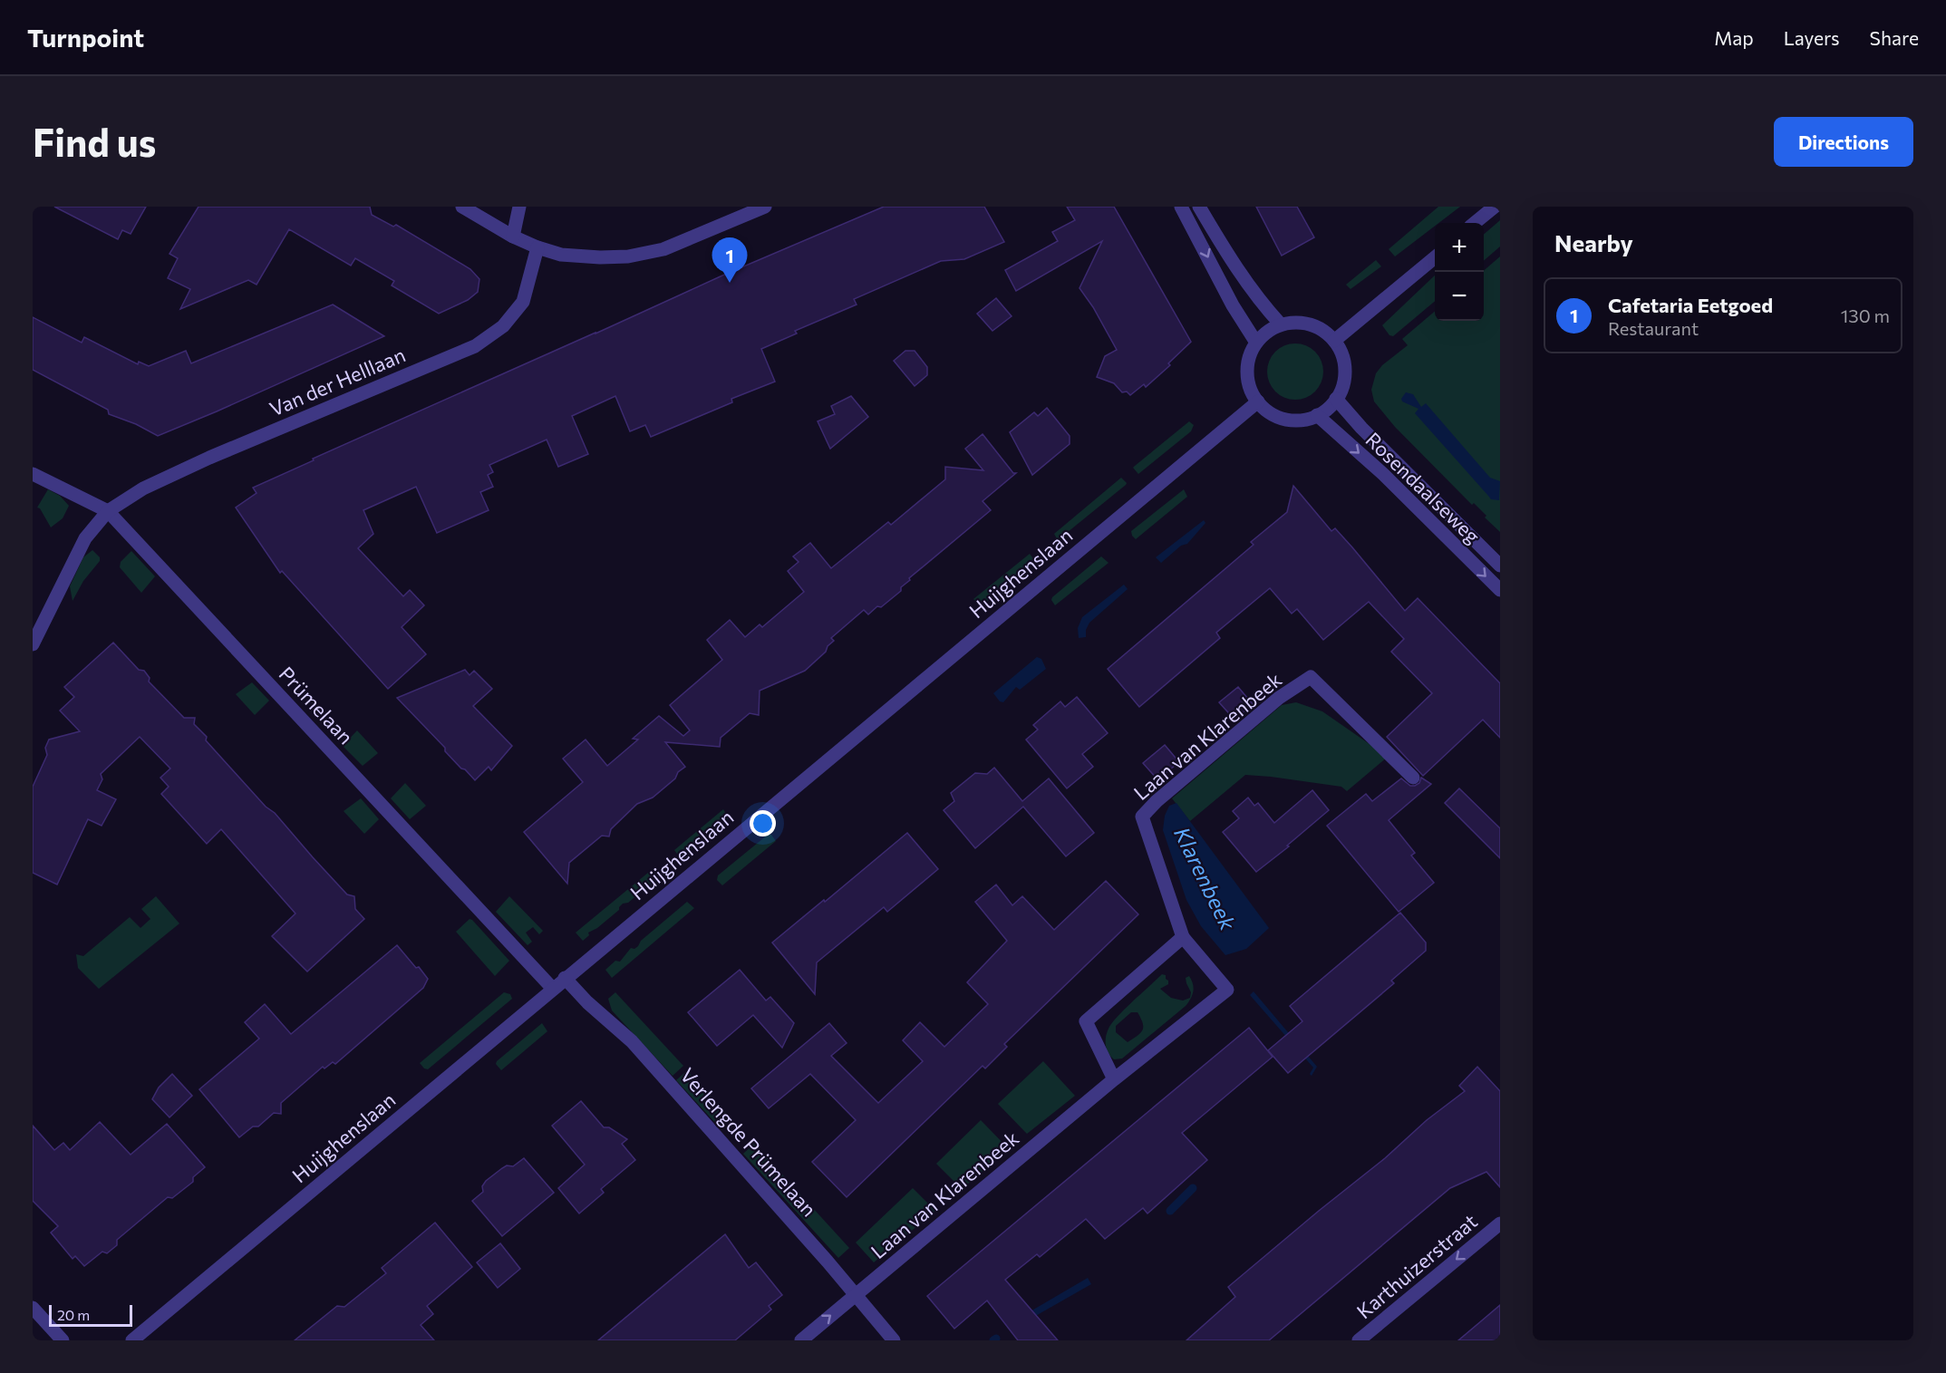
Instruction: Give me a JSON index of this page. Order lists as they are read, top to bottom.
{
  "streets": {
    "street": [
      "Van der Helllaan",
      "Rosendaalseweg",
      "Huijghenslaan",
      "Prümelaan",
      "Laan van Klarenbeek",
      "Verlengde Prümelaan",
      "Karthuizerstraat"
    ]
  },
  "crossings": [
    ["Van der Helllaan", "Prümelaan"],
    ["Rosendaalseweg", "Huijghenslaan"],
    ["Huijghenslaan", "Prümelaan"],
    ["Huijghenslaan", "Verlengde Prümelaan"],
    ["Laan van Klarenbeek", "Verlengde Prümelaan"]
  ],
  "one_way": ["Karthuizerstraat"],
  "water": ["Klarenbeek"],
  "scale_bar": "20 m",
  "page": {
    "header": "Turnpoint",
    "nav": ["Map", "Layers", "Share"],
    "buttons": "Directions",
    "title": "Find us",
    "heading": "Nearby",
    "map_buttons": ["+", "−"],
    "pins": "1",
    "list": [
      {
        "mark": "1",
        "name": "Cafetaria Eetgoed",
        "note": "Restaurant",
        "value": "130 m"
      }
    ],
    "scale": "20 m"
  }
}
